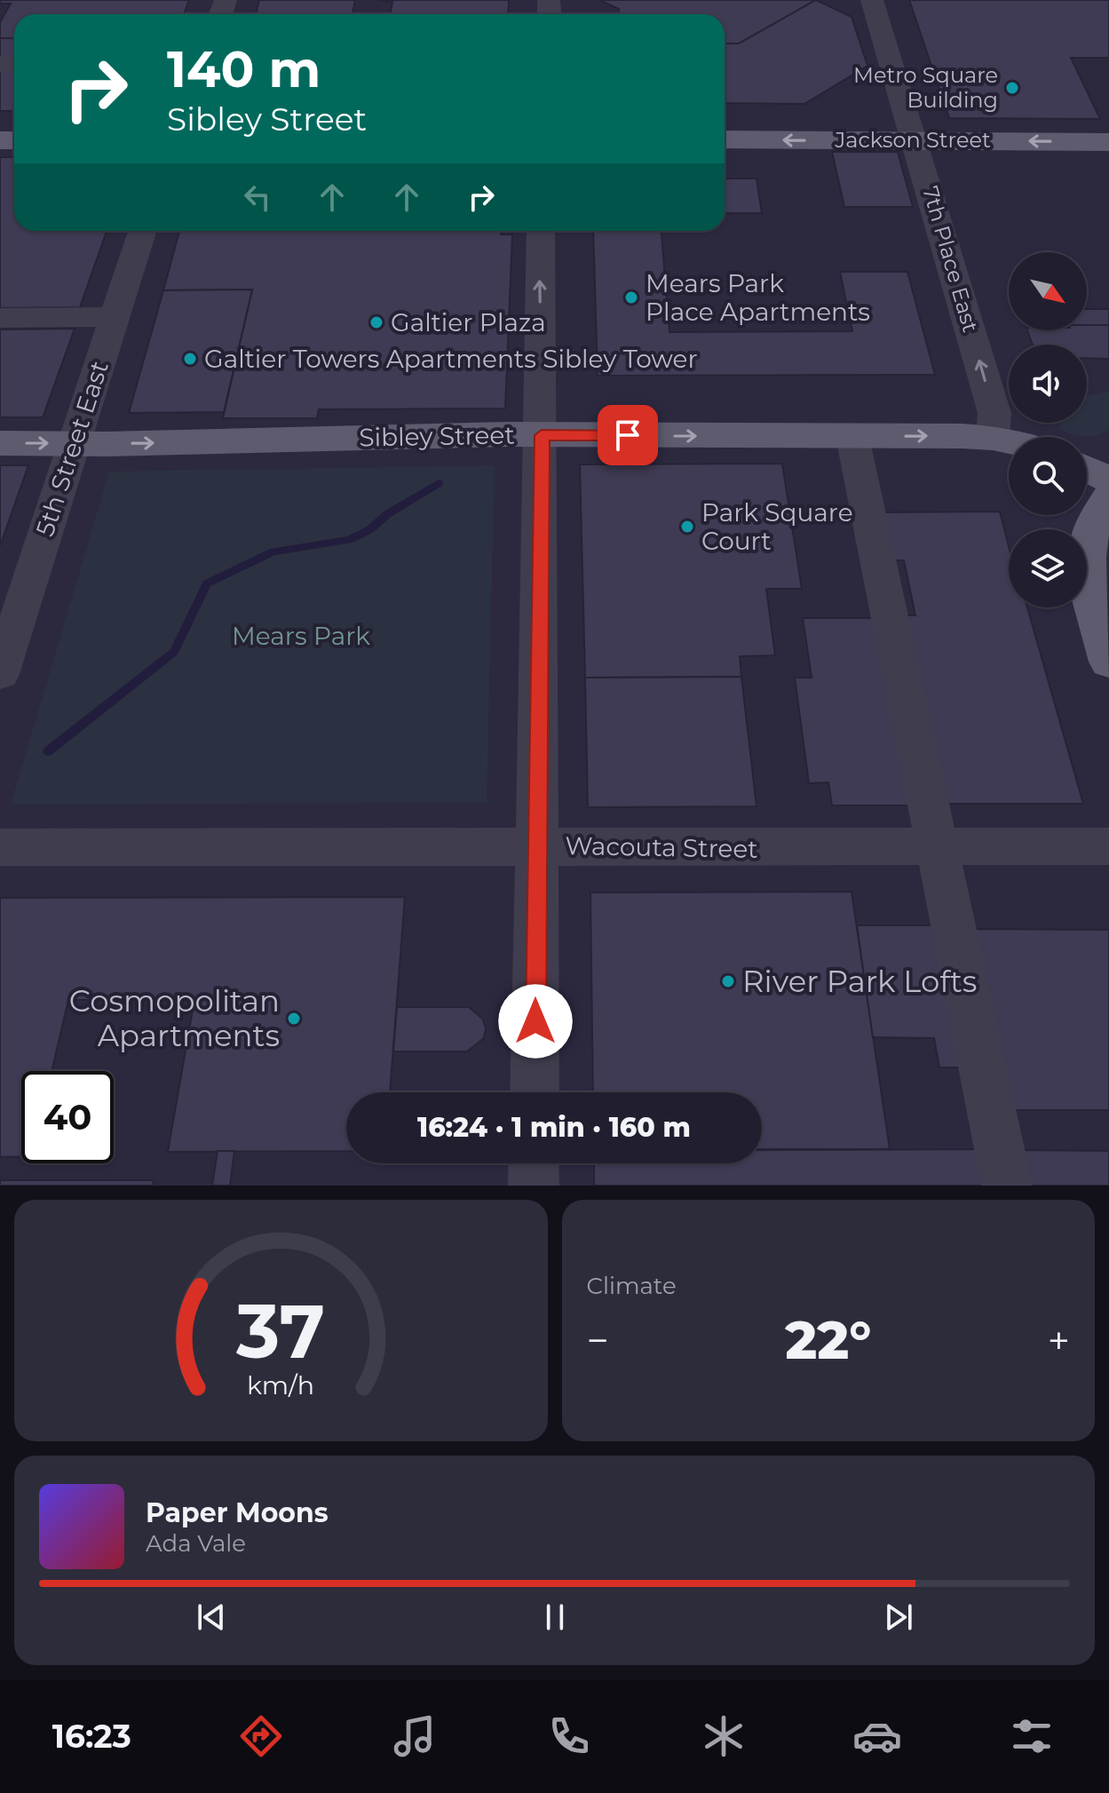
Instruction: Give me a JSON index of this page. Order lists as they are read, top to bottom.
{
  "streets": {
    "main road": ["Jackson Street", "Sibley Street"],
    "street": ["7th Place East", "5th Street East", "Wacouta Street"]
  },
  "crossings": [
    ["Jackson Street", "7th Place East"],
    ["7th Place East", "Sibley Street"],
    ["Sibley Street", "5th Street East"]
  ],
  "one_way": ["Jackson Street", "7th Place East", "Sibley Street"],
  "parks": ["Mears Park"],
  "places": [
    "Metro Square Building",
    "Mears Park Place Apartments",
    "Galtier Plaza",
    "Galtier Towers Apartments Sibley Tower",
    "Park Square Court",
    "River Park Lofts",
    "Cosmopolitan Apartments"
  ],
  "north": "bottom right",
  "page": {
    "turn": ["140 m", "Sibley Street"],
    "limit": "40",
    "trip": "16:24 · 1 min · 160 m",
    "tile": "Climate",
    "heat": ["−", "22°", "+"],
    "song": ["Paper Moons", "Ada Vale"],
    "tabs": "16:23",
    "gauge": ["37", "km/h"]
  }
}
